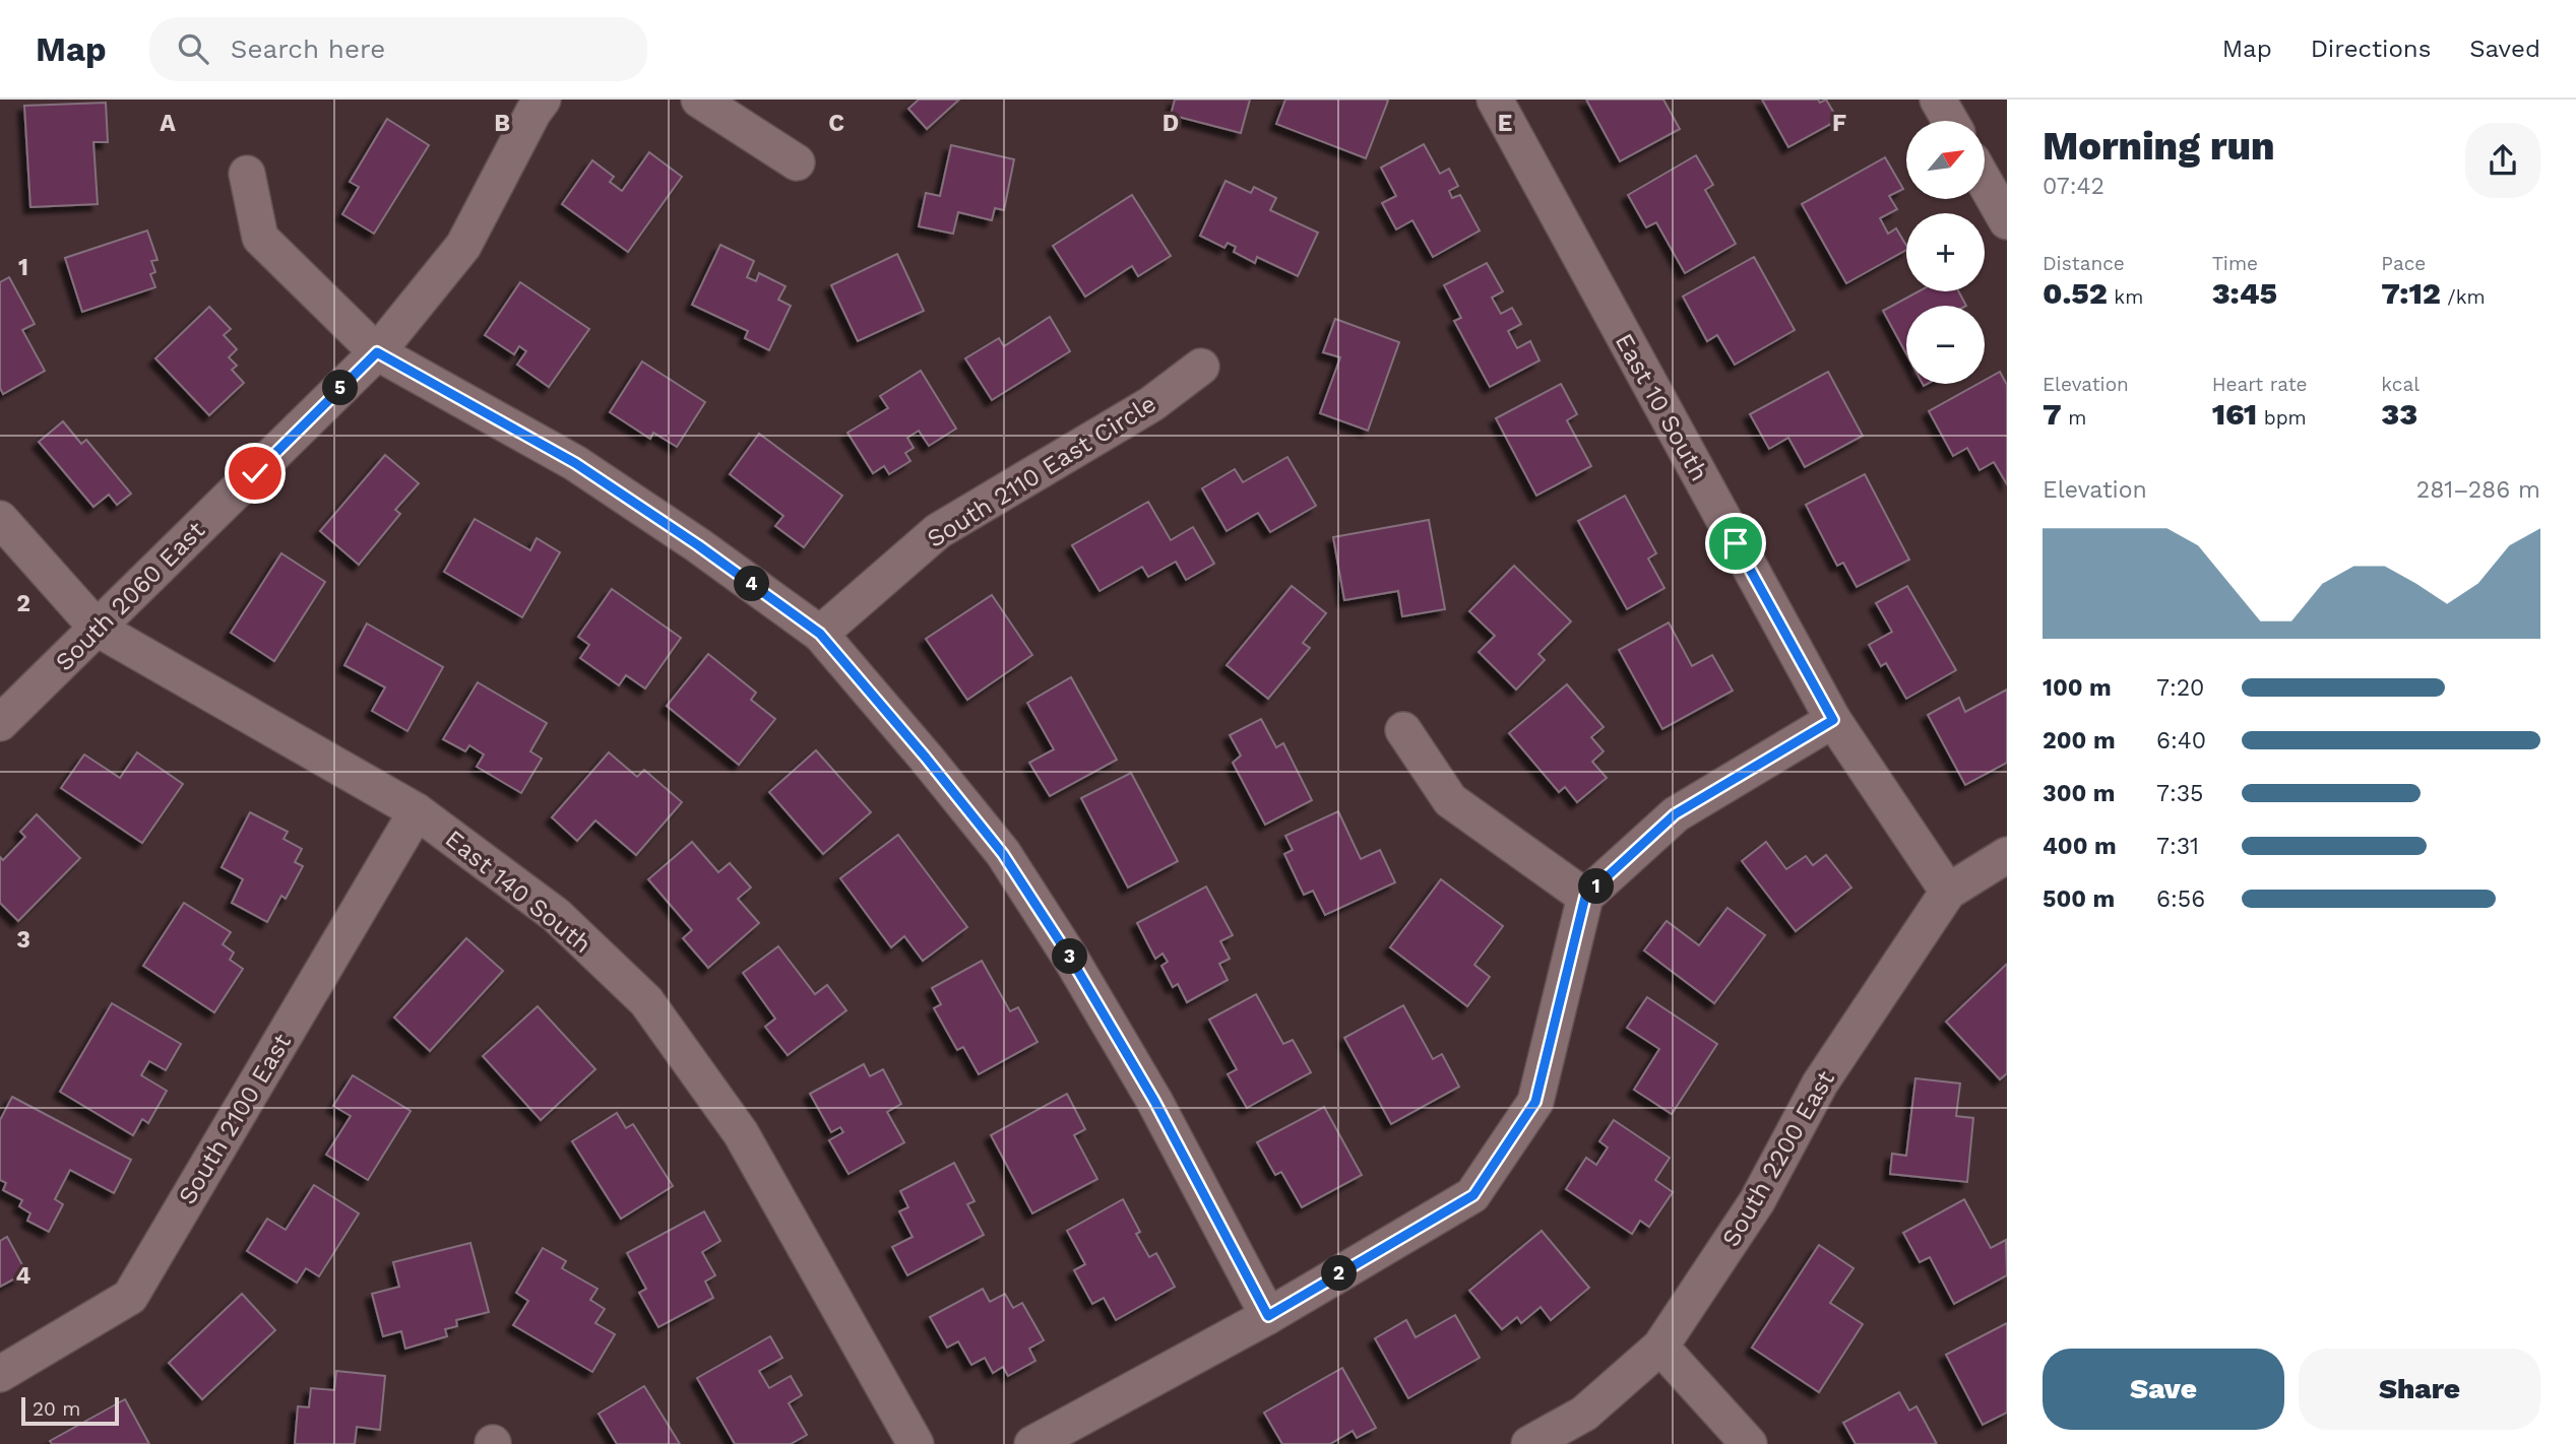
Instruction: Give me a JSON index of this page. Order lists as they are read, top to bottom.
{
  "streets": {
    "street": [
      "East 10 South",
      "South 2110 East Circle",
      "South 2060 East",
      "East 140 South",
      "South 2100 East",
      "South 2200 East"
    ]
  },
  "crossings": [
    ["East 10 South", "South 2200 East"],
    ["South 2060 East", "East 140 South"],
    ["East 140 South", "South 2100 East"]
  ],
  "scale_bar": "20 m",
  "north": "top right",
  "page": {
    "header": "Map",
    "search": "Search here",
    "nav": ["Map", "Directions", "Saved"],
    "heading": ["Morning run", "07:42"],
    "map_buttons": ["+", "−"],
    "stats": [
      ["Distance", "0.52 km"],
      ["Time", "3:45"],
      ["Pace", "7:12 /km"],
      ["Elevation", "7 m"],
      ["Heart rate", "161 bpm"],
      ["kcal", "33"]
    ],
    "pins": [
      "5",
      "4",
      "1",
      "3",
      "2"
    ],
    "chart": ["Elevation", "281–286 m"],
    "list": [
      {
        "name": "100 m",
        "note": "7:20"
      },
      {
        "name": "200 m",
        "note": "6:40"
      },
      {
        "name": "300 m",
        "note": "7:35"
      },
      {
        "name": "400 m",
        "note": "7:31"
      },
      {
        "name": "500 m",
        "note": "6:56"
      }
    ],
    "buttons": ["Save", "Share"],
    "scale": "20 m"
  },
  "grid": {
    "columns": [
      "A",
      "B",
      "C",
      "D",
      "E",
      "F"
    ],
    "rows": [
      "1",
      "2",
      "3",
      "4"
    ]
  }
}
